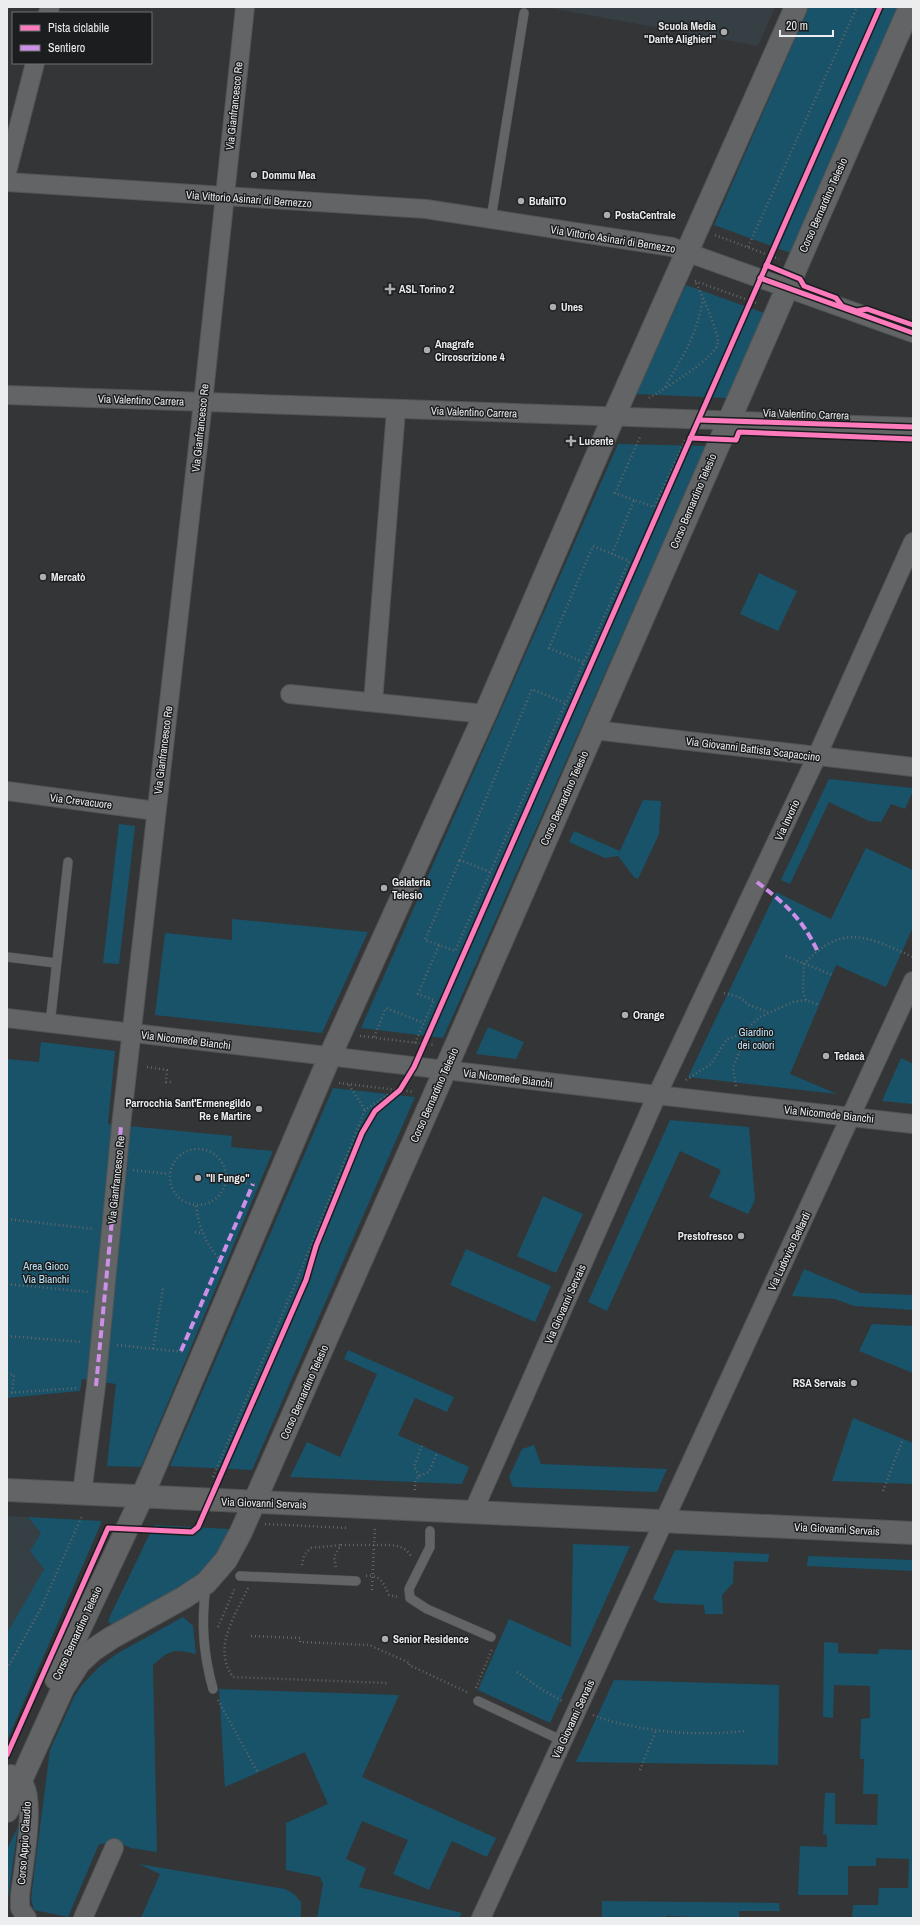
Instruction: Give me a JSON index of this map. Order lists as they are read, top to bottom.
{
  "streets": {
    "street": [
      "Via Gianfrancesco Re",
      "Via Vittorio Asinari di Bernezzo",
      "Corso Bernardino Telesio",
      "Via Valentino Carrera",
      "Via Giovanni Battista Scapaccino",
      "Via Crevacuore",
      "Via Invorio",
      "Via Nicomede Bianchi",
      "Via Ludovico Bellardi",
      "Via Giovanni Servais",
      "Corso Appio Claudio"
    ]
  },
  "crossings": [
    ["Via Gianfrancesco Re", "Via Vittorio Asinari di Bernezzo"],
    ["Via Gianfrancesco Re", "Via Valentino Carrera"],
    ["Via Gianfrancesco Re", "Via Crevacuore"],
    ["Via Gianfrancesco Re", "Via Nicomede Bianchi"],
    ["Via Gianfrancesco Re", "Via Giovanni Servais"],
    ["Via Vittorio Asinari di Bernezzo", "Corso Bernardino Telesio"],
    ["Corso Bernardino Telesio", "Via Valentino Carrera"],
    ["Corso Bernardino Telesio", "Via Giovanni Battista Scapaccino"],
    ["Corso Bernardino Telesio", "Via Nicomede Bianchi"],
    ["Corso Bernardino Telesio", "Via Giovanni Servais"],
    ["Corso Bernardino Telesio", "Corso Appio Claudio"],
    ["Via Giovanni Battista Scapaccino", "Via Invorio"],
    ["Via Invorio", "Via Nicomede Bianchi"],
    ["Via Invorio", "Via Giovanni Servais"],
    ["Via Nicomede Bianchi", "Via Ludovico Bellardi"],
    ["Via Nicomede Bianchi", "Via Giovanni Servais"],
    ["Via Ludovico Bellardi", "Via Giovanni Servais"]
  ],
  "parks": ["Giardino dei colori", "Area Gioco Via Bianchi"],
  "places": {
    "other": [
      "Scuola Media \"Dante Alighieri\"",
      "Dommu Mea",
      "BufaliTO",
      "PostaCentrale",
      "Unes",
      "Anagrafe Circoscrizione 4",
      "Mercatò",
      "Gelateria Telesio",
      "Orange",
      "Tedacà",
      "Parrocchia Sant'Ermenegildo Re e Martire",
      "\"Il Fungo\"",
      "Prestofresco",
      "RSA Servais",
      "Senior Residence"
    ],
    "health": ["ASL Torino 2", "Lucente"]
  },
  "legend": ["Pista ciclabile", "Sentiero"],
  "scale_bar": "20 m"
}
